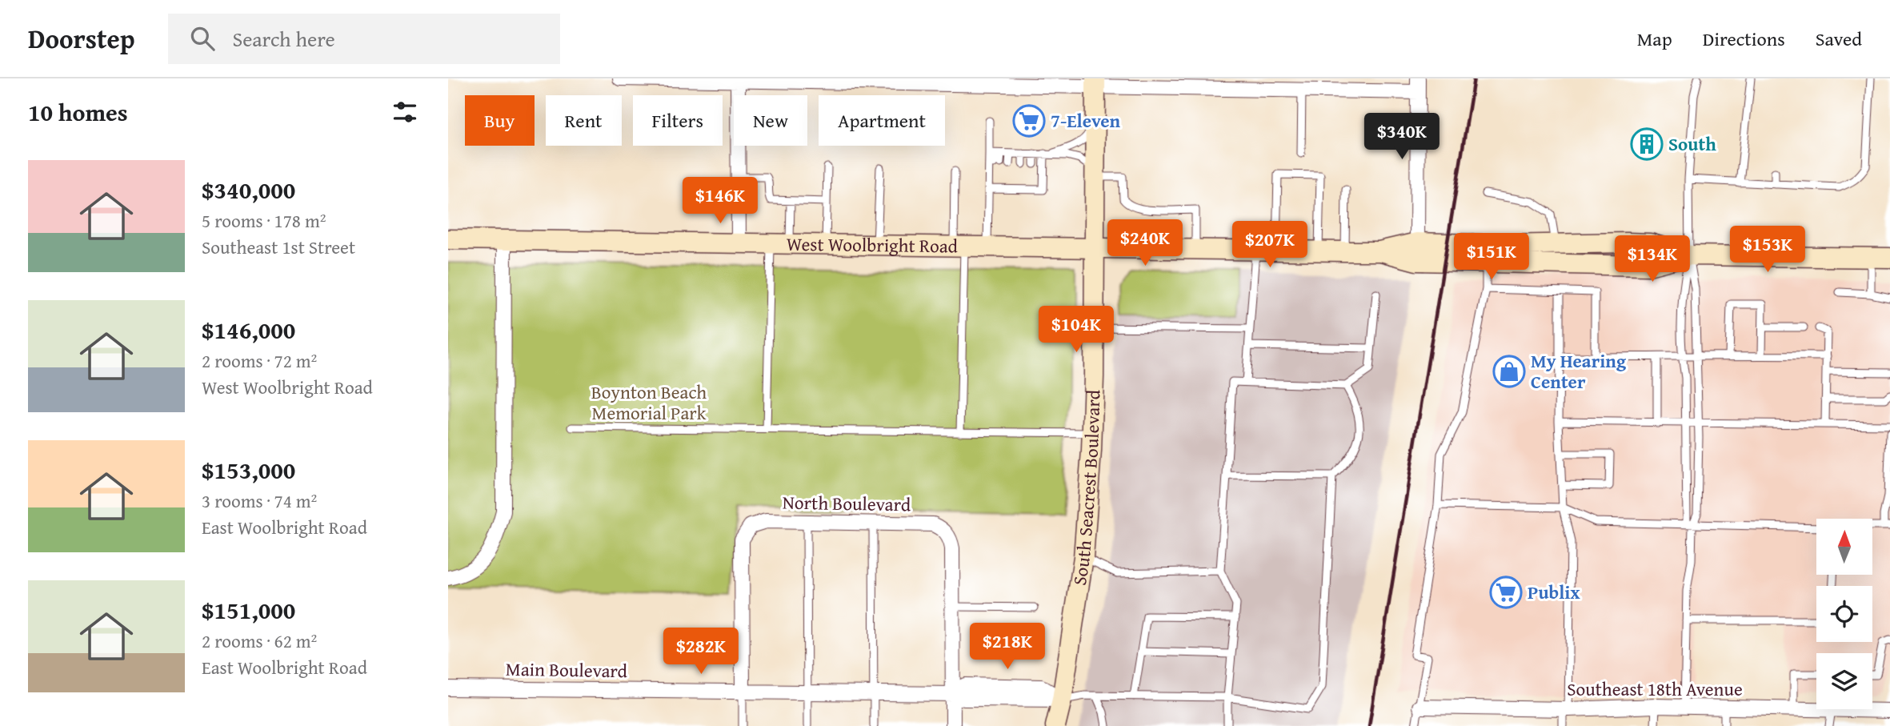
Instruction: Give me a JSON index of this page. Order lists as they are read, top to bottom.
{
  "streets": {
    "main road": ["West Woolbright Road", "South Seacrest Boulevard"],
    "street": ["North Boulevard", "Main Boulevard", "Southeast 18th Avenue"]
  },
  "crossings": [
    ["West Woolbright Road", "South Seacrest Boulevard"],
    ["South Seacrest Boulevard", "Main Boulevard"],
    ["North Boulevard", "Main Boulevard"]
  ],
  "parks": ["Boynton Beach Memorial Park"],
  "places": {
    "supermarket": ["7-Eleven", "Publix"],
    "building": ["South"],
    "shop": ["My Hearing Center"]
  },
  "north": "top",
  "page": {
    "header": "Doorstep",
    "search": "Search here",
    "nav": ["Map", "Directions", "Saved"],
    "heading": "10 homes",
    "chip": [
      "Buy",
      "Rent",
      "Filters",
      "New",
      "Apartment"
    ],
    "price": [
      "$340K",
      "$146K",
      "$240K",
      "$207K",
      "$153K",
      "$151K",
      "$134K",
      "$104K",
      "$218K",
      "$282K"
    ],
    "list": [
      {
        "name": "$340,000",
        "note": "5 rooms · 178 m² · Southeast 1st Street"
      },
      {
        "name": "$146,000",
        "note": "2 rooms · 72 m² · West Woolbright Road"
      },
      {
        "name": "$153,000",
        "note": "3 rooms · 74 m² · East Woolbright Road"
      },
      {
        "name": "$151,000",
        "note": "2 rooms · 62 m² · East Woolbright Road"
      }
    ]
  }
}
